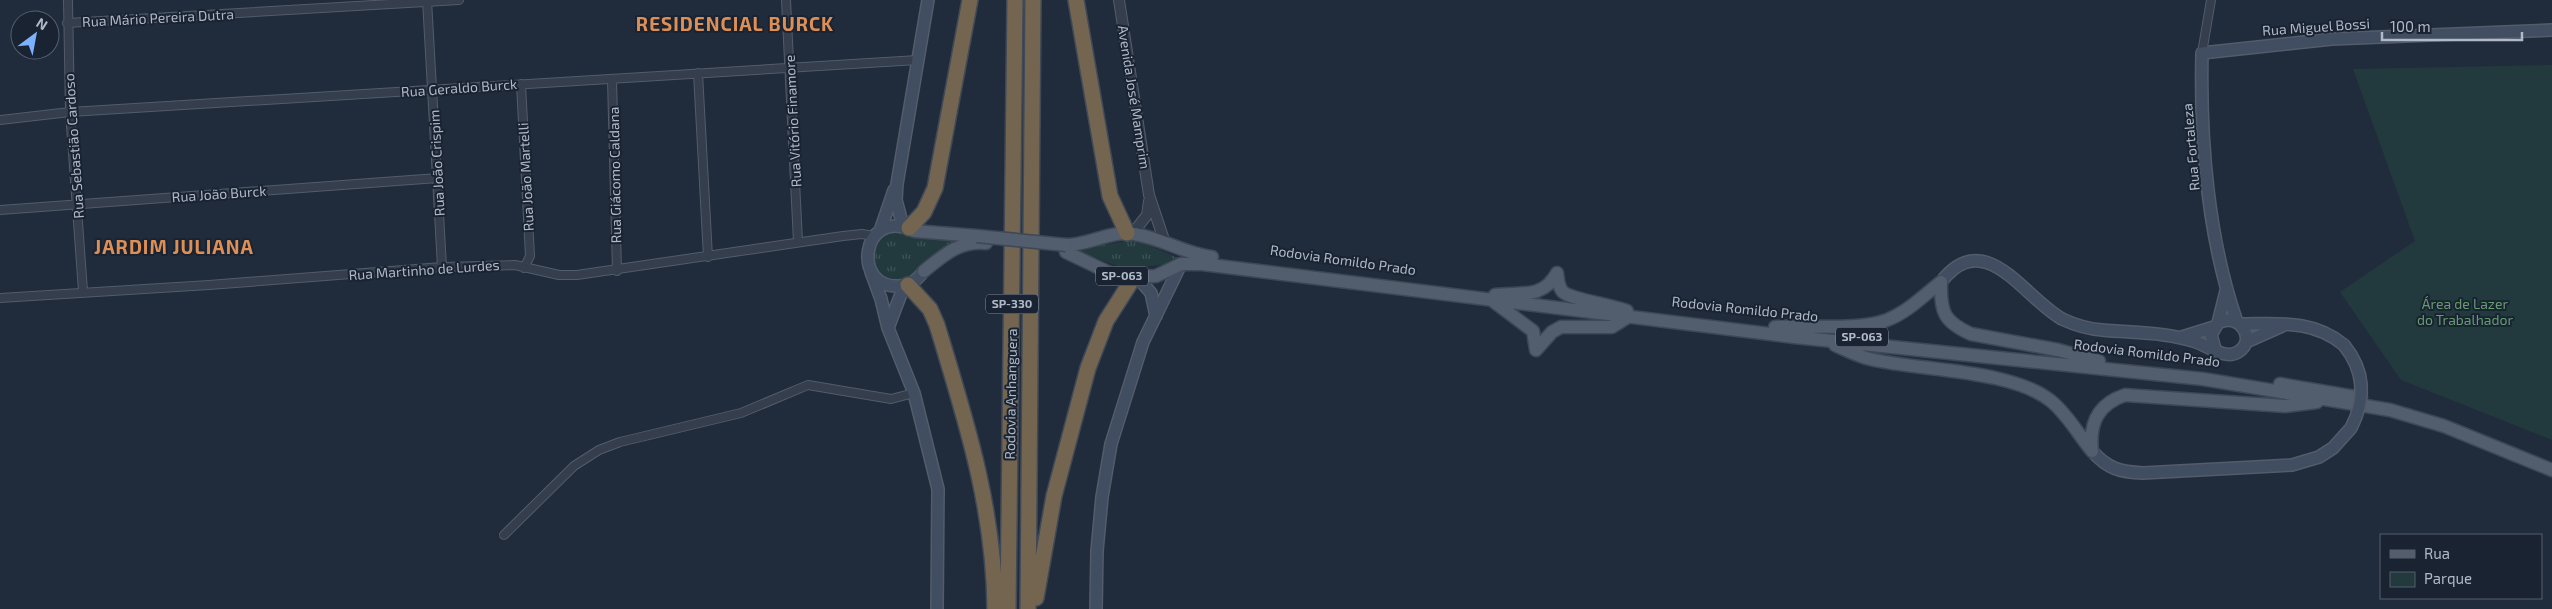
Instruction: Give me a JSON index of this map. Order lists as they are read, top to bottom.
{
  "streets": {
    "highway": ["SP-330", "Rodovia Anhanguera"],
    "main road": [
      "Rua Miguel Bossi",
      "Rua Fortaleza",
      "Rodovia Romildo Prado",
      "SP-063"
    ],
    "street": [
      "Rua Mário Pereira Dutra",
      "Rua Geraldo Burck",
      "Avenida José Mamprim",
      "Rua Vitório Finamore",
      "Rua Sebastião Cardoso",
      "Rua João Crispim",
      "Rua Giácomo Caldana",
      "Rua João Martelli",
      "Rua João Burck",
      "Rua Martinho de Lurdes"
    ]
  },
  "crossings": [
    ["Rua Mário Pereira Dutra", "Rua Sebastião Cardoso"],
    ["Rua Mário Pereira Dutra", "Rua João Crispim"],
    ["Rua Miguel Bossi", "Rua Fortaleza"],
    ["Rua Geraldo Burck", "Rua Vitório Finamore"],
    ["Rua Geraldo Burck", "Rua Sebastião Cardoso"],
    ["Rua Geraldo Burck", "Rua João Crispim"],
    ["Rua Geraldo Burck", "Rua Giácomo Caldana"],
    ["Rua Geraldo Burck", "Rua João Martelli"],
    ["Avenida José Mamprim", "Rodovia Romildo Prado"],
    ["Avenida José Mamprim", "SP-063"],
    ["Rua Vitório Finamore", "Rua Martinho de Lurdes"],
    ["Rua Sebastião Cardoso", "Rua João Burck"],
    ["Rua Sebastião Cardoso", "Rua Martinho de Lurdes"],
    ["Rua João Crispim", "Rua João Burck"],
    ["Rua João Crispim", "Rua Martinho de Lurdes"],
    ["Rua Giácomo Caldana", "Rua Martinho de Lurdes"],
    ["Rua João Martelli", "Rua Martinho de Lurdes"],
    ["Rodovia Romildo Prado", "SP-063"]
  ],
  "districts": ["RESIDENCIAL BURCK", "JARDIM JULIANA"],
  "parks": ["Área de Lazer do Trabalhador"],
  "legend": ["Rua", "Parque"],
  "scale_bar": "100 m",
  "north": "top right"
}
